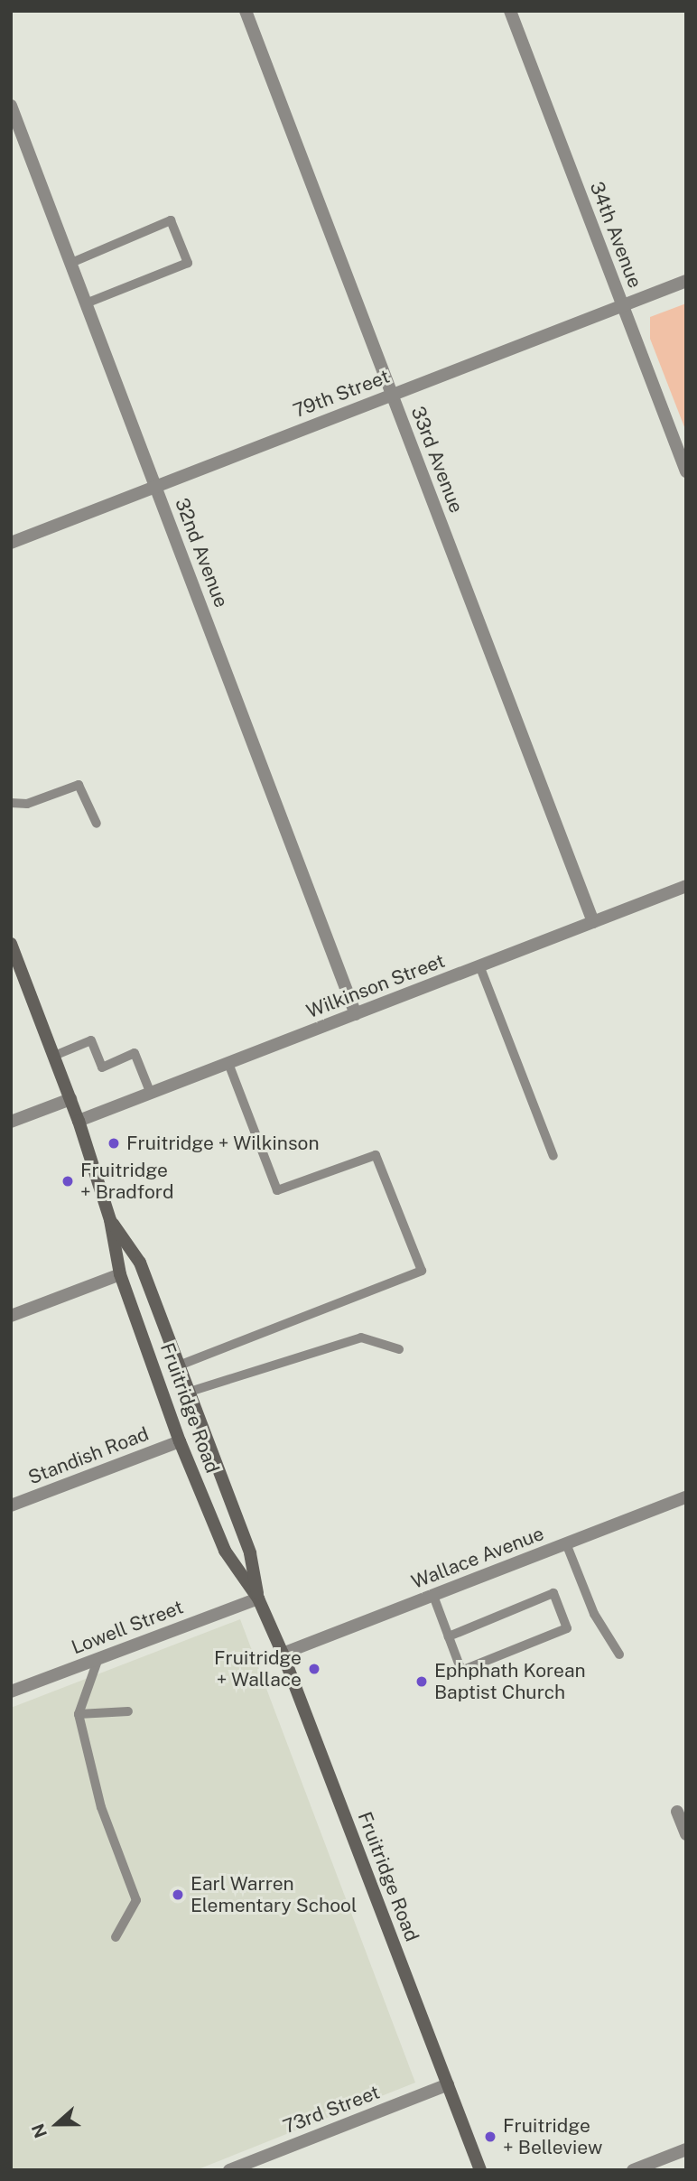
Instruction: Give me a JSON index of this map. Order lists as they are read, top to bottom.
{
  "streets": {
    "main road": ["Fruitridge Road"],
    "street": [
      "34th Avenue",
      "79th Street",
      "33rd Avenue",
      "32nd Avenue",
      "Wilkinson Street",
      "Standish Road",
      "Wallace Avenue",
      "Lowell Street",
      "73rd Street"
    ]
  },
  "crossings": [
    ["34th Avenue", "79th Street"],
    ["79th Street", "33rd Avenue"],
    ["79th Street", "32nd Avenue"],
    ["33rd Avenue", "Wilkinson Street"],
    ["32nd Avenue", "Wilkinson Street"],
    ["Wilkinson Street", "Fruitridge Road"],
    ["Fruitridge Road", "Standish Road"],
    ["Fruitridge Road", "Wallace Avenue"],
    ["Fruitridge Road", "Lowell Street"],
    ["Fruitridge Road", "73rd Street"]
  ],
  "places": [
    "Fruitridge + Wilkinson",
    "Fruitridge + Bradford",
    "Fruitridge + Wallace",
    "Ephphath Korean Baptist Church",
    "Earl Warren Elementary School",
    "Fruitridge + Belleview"
  ],
  "north": "left"
}
